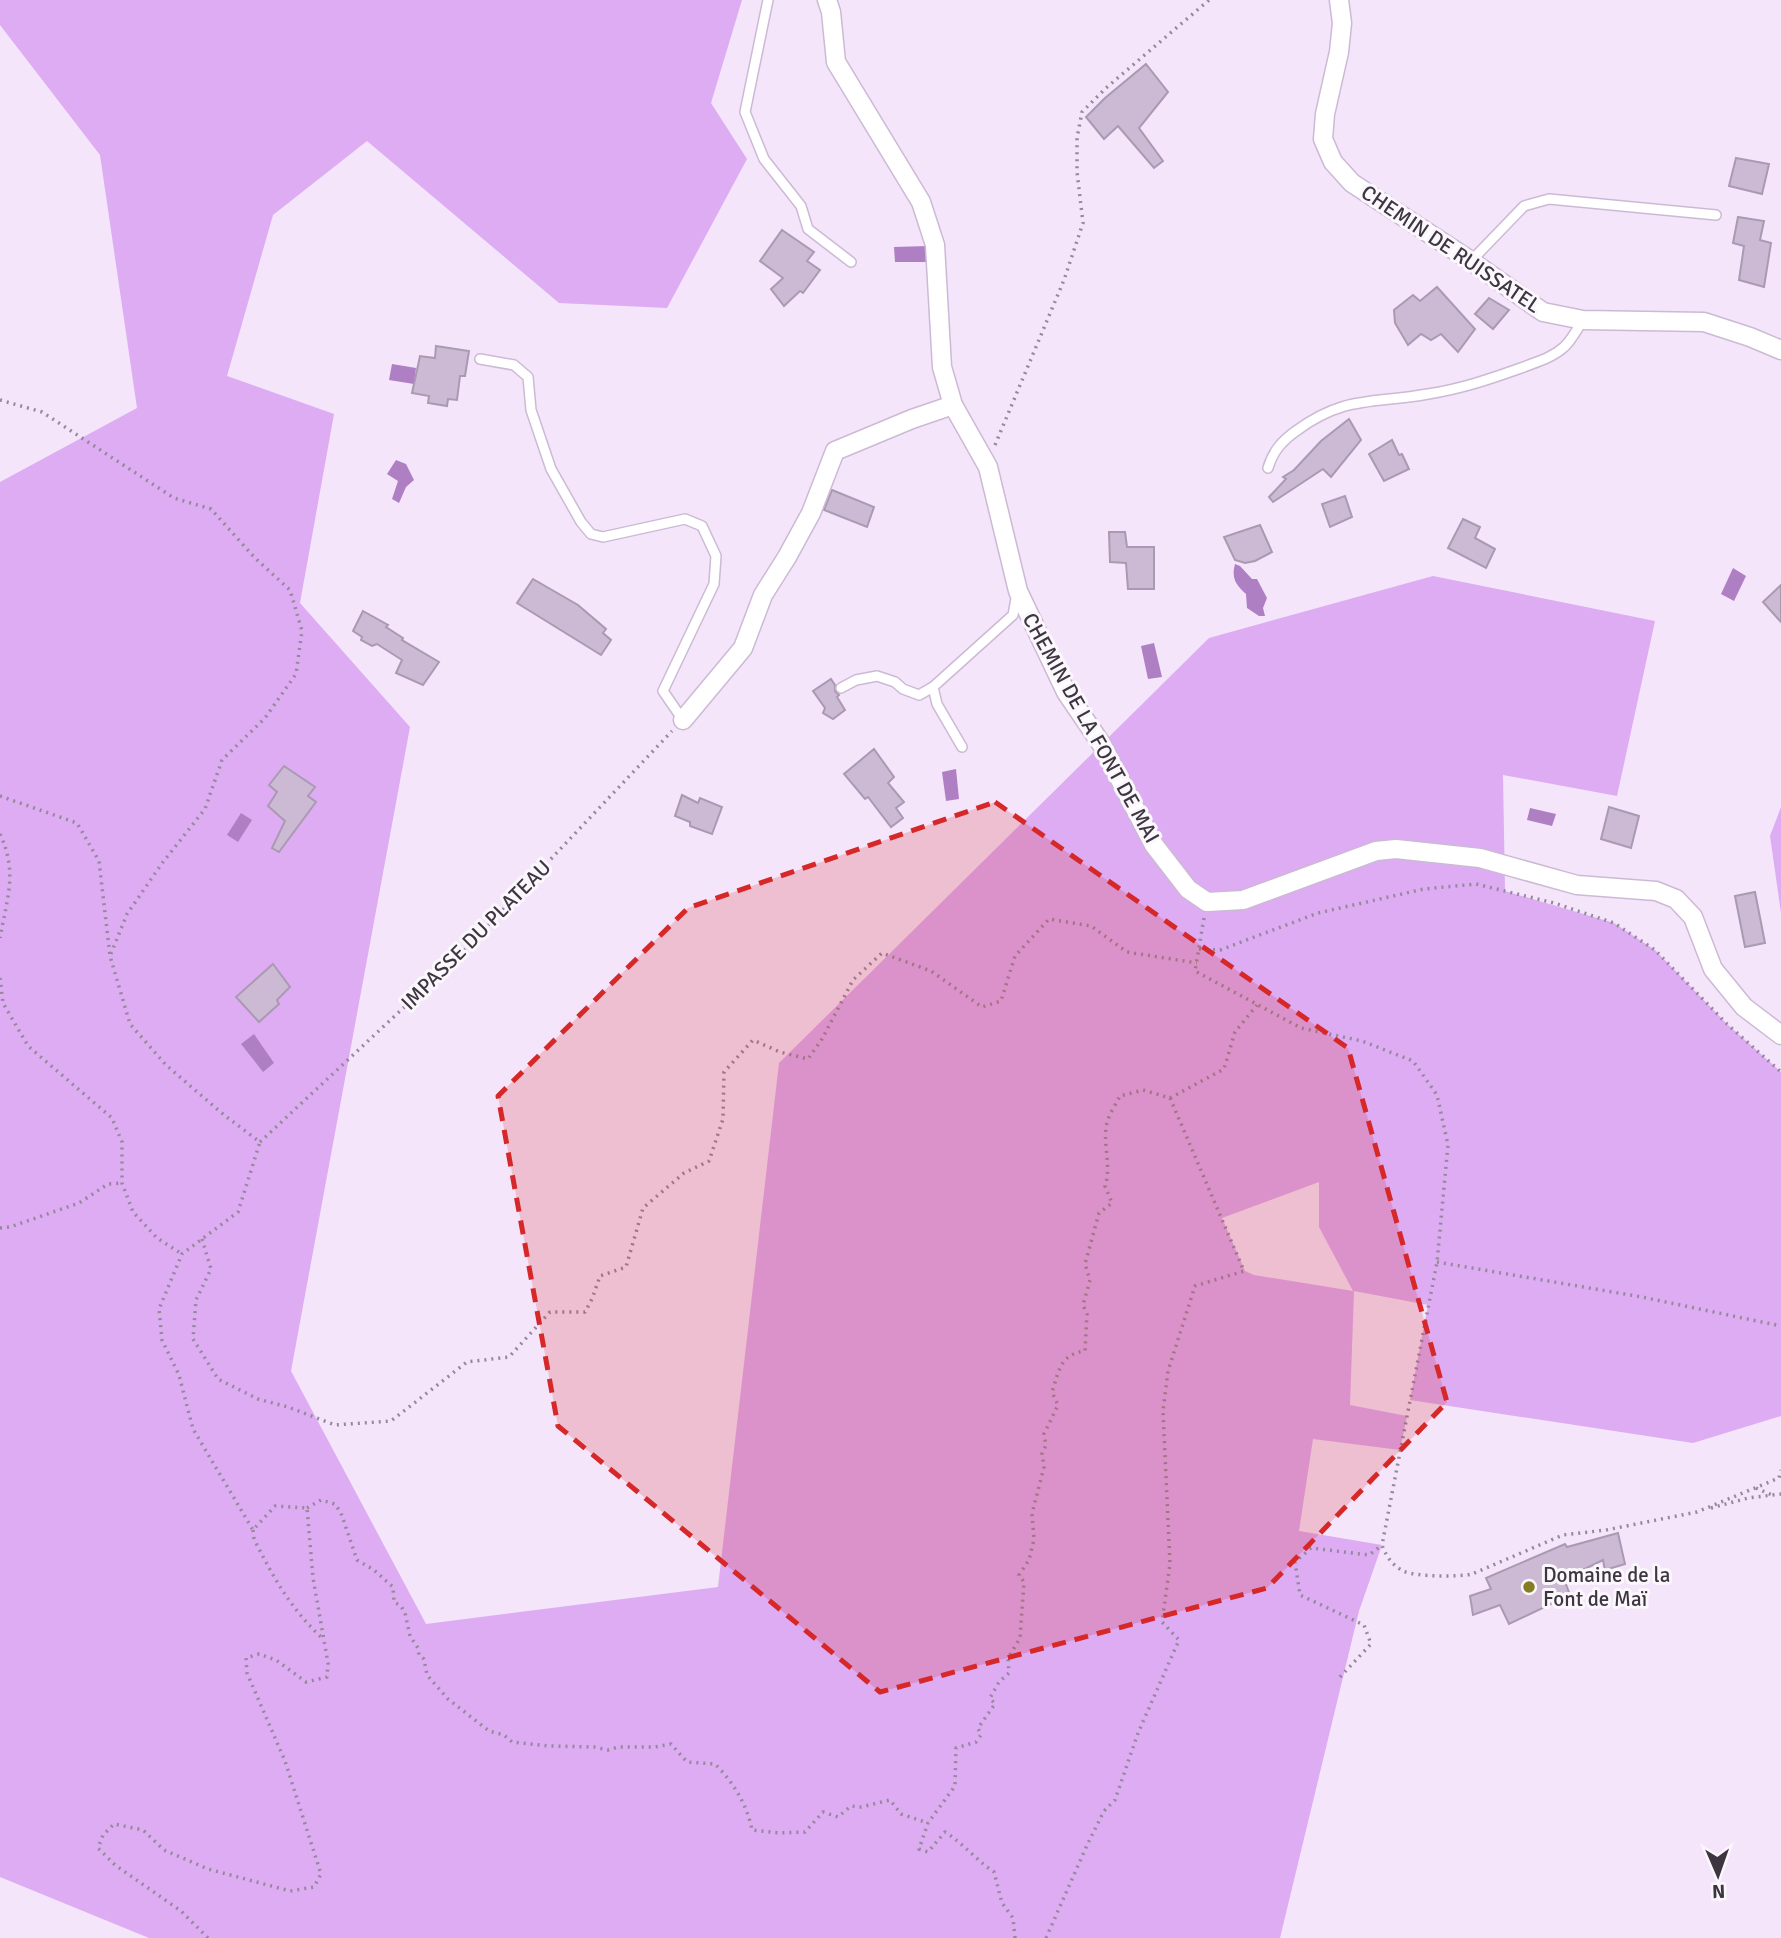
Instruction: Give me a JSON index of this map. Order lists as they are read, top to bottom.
{
  "streets": {
    "street": ["CHEMIN DE RUISSATEL", "CHEMIN DE LA FONT DE MAI"],
    "path": ["IMPASSE DU PLATEAU"]
  },
  "places": ["Domaine de la Font de Maï"],
  "north": "bottom"
}
